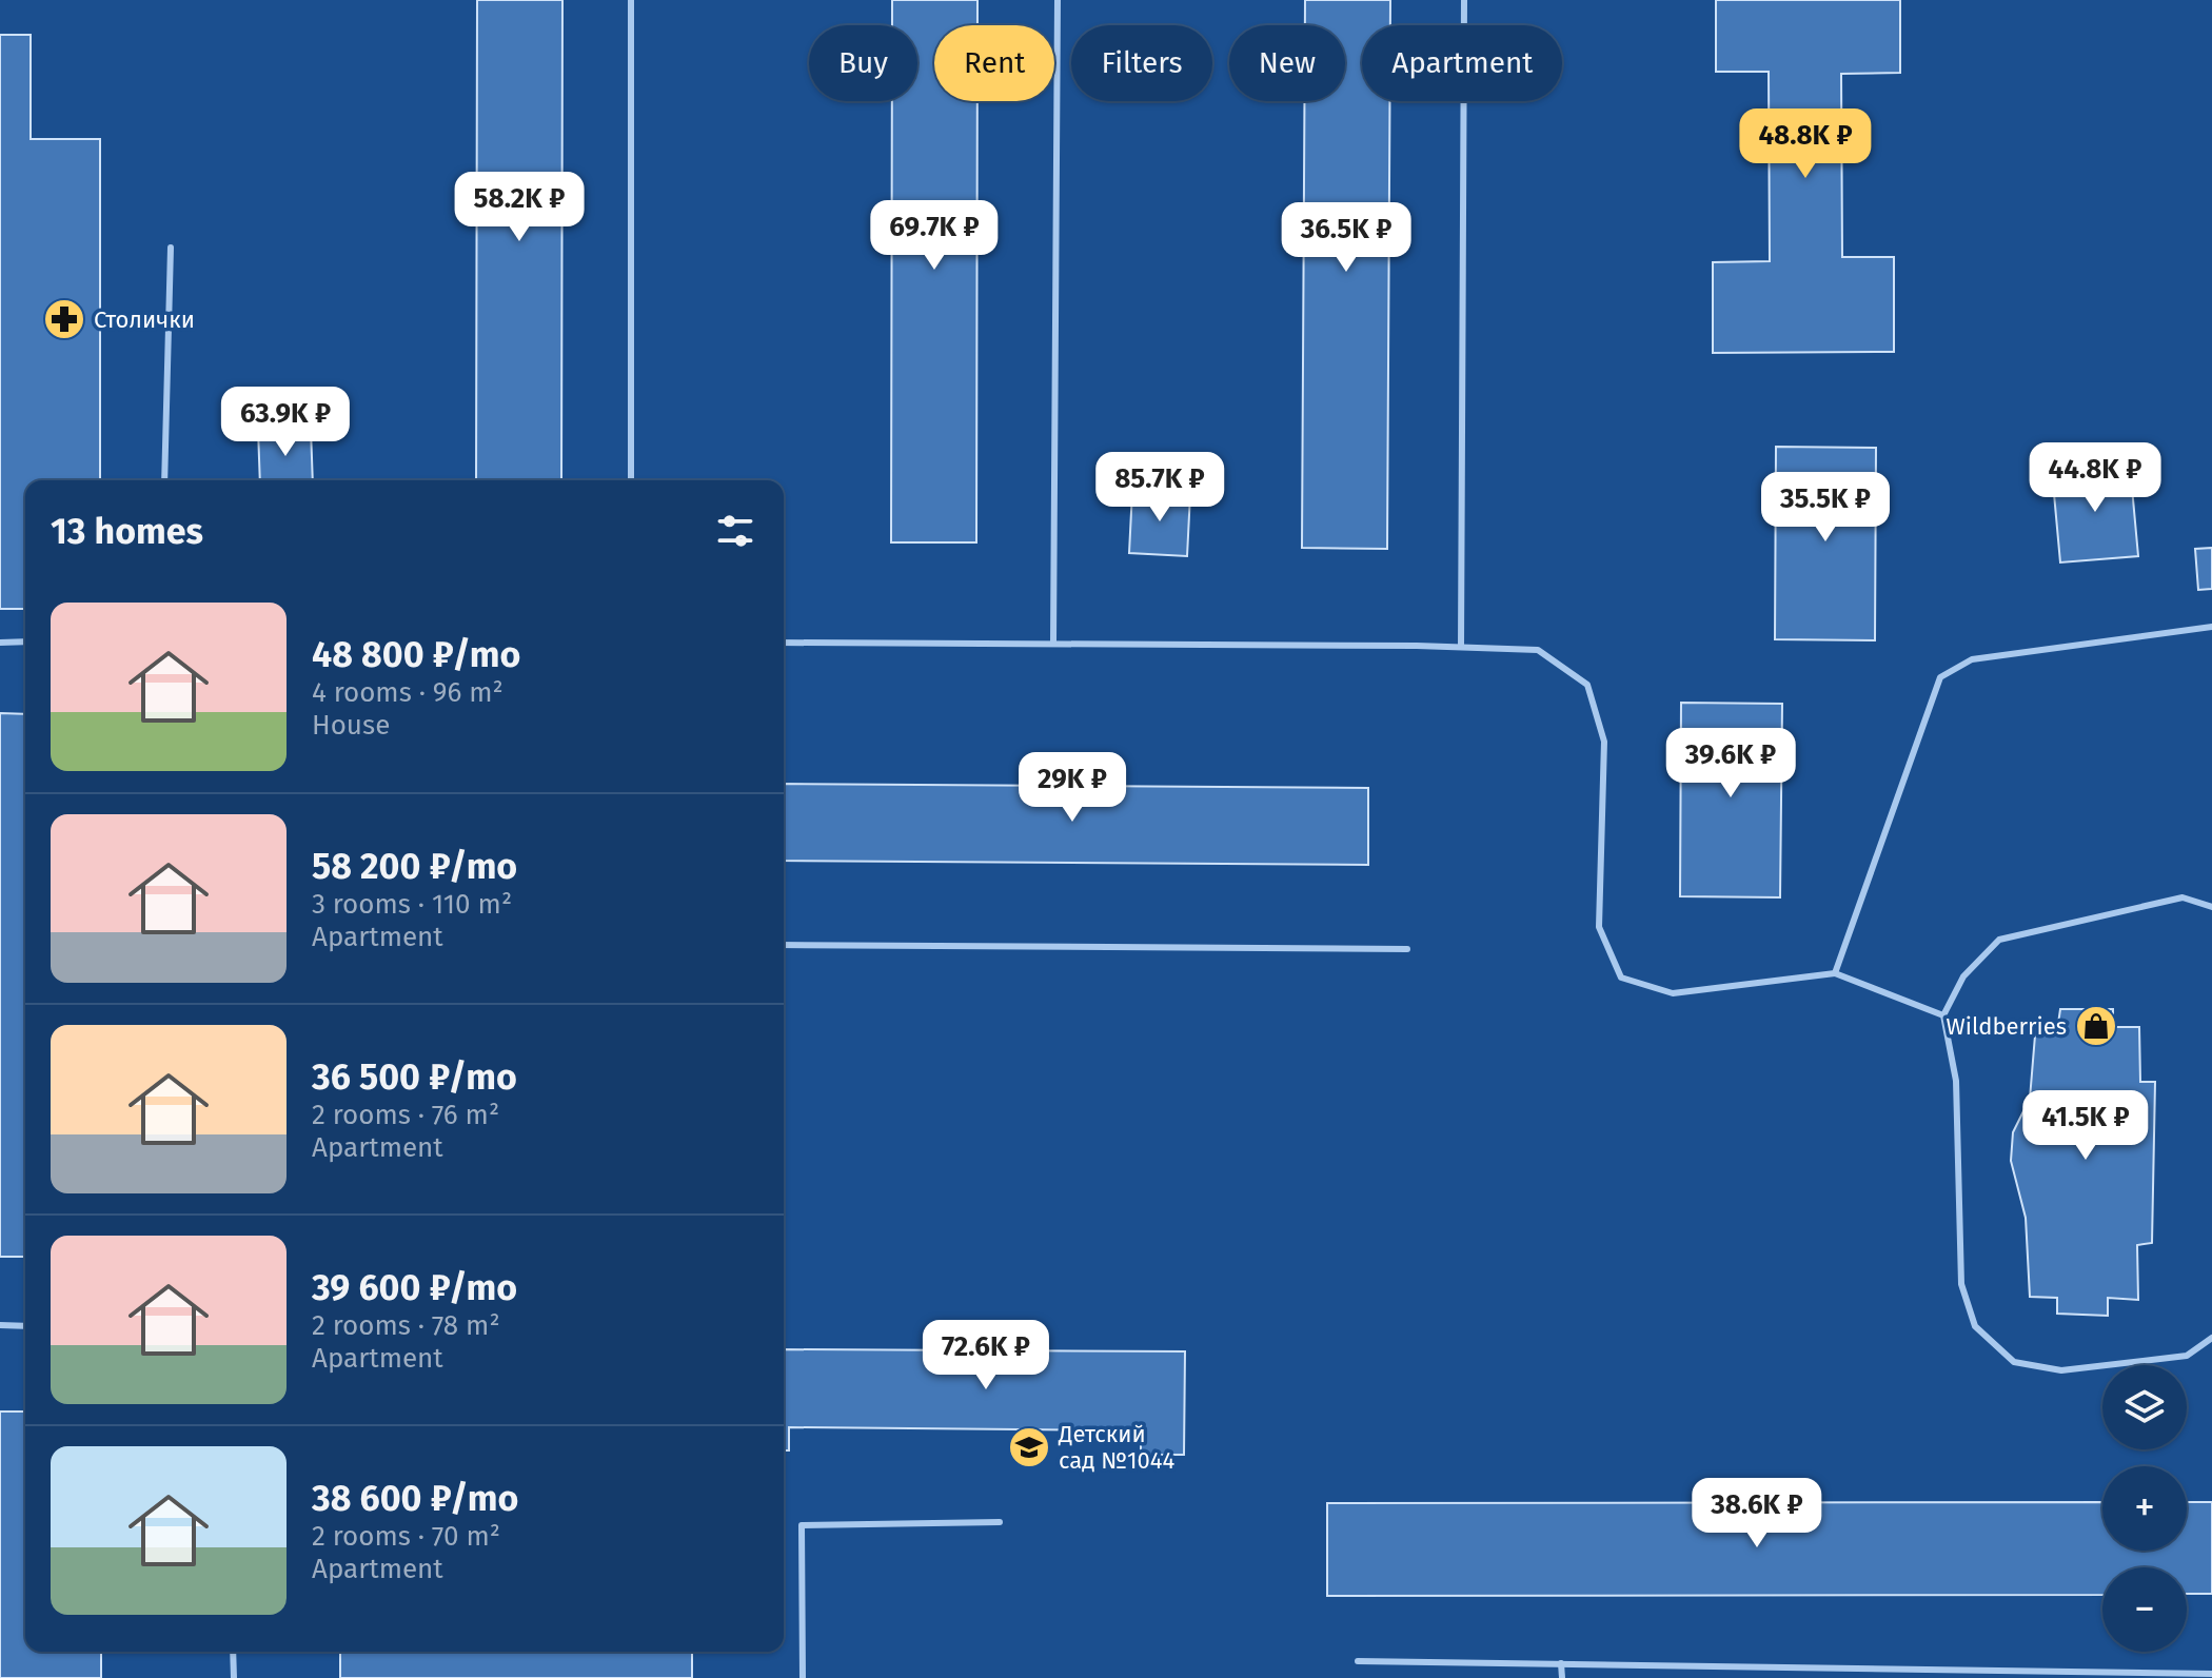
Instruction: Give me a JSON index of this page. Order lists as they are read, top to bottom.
{
  "places": {
    "pharmacy": ["Столички"],
    "shop": ["Wildberries"],
    "school or university": ["Детский сад №1044"]
  },
  "page": {
    "chip": [
      "Buy",
      "Rent",
      "Filters",
      "New",
      "Apartment"
    ],
    "price": [
      "48.8K ₽",
      "58.2K ₽",
      "69.7K ₽",
      "36.5K ₽",
      "63.9K ₽",
      "44.8K ₽",
      "85.7K ₽",
      "35.5K ₽",
      "39.6K ₽",
      "29K ₽",
      "41.5K ₽",
      "72.6K ₽",
      "38.6K ₽"
    ],
    "heading": "13 homes",
    "list": [
      {
        "name": "48 800 ₽/mo",
        "note": "4 rooms · 96 m² · House"
      },
      {
        "name": "58 200 ₽/mo",
        "note": "3 rooms · 110 m² · Apartment"
      },
      {
        "name": "36 500 ₽/mo",
        "note": "2 rooms · 76 m² · Apartment"
      },
      {
        "name": "39 600 ₽/mo",
        "note": "2 rooms · 78 m² · Apartment"
      },
      {
        "name": "38 600 ₽/mo",
        "note": "2 rooms · 70 m² · Apartment"
      }
    ],
    "map_buttons": ["+", "−"]
  }
}
